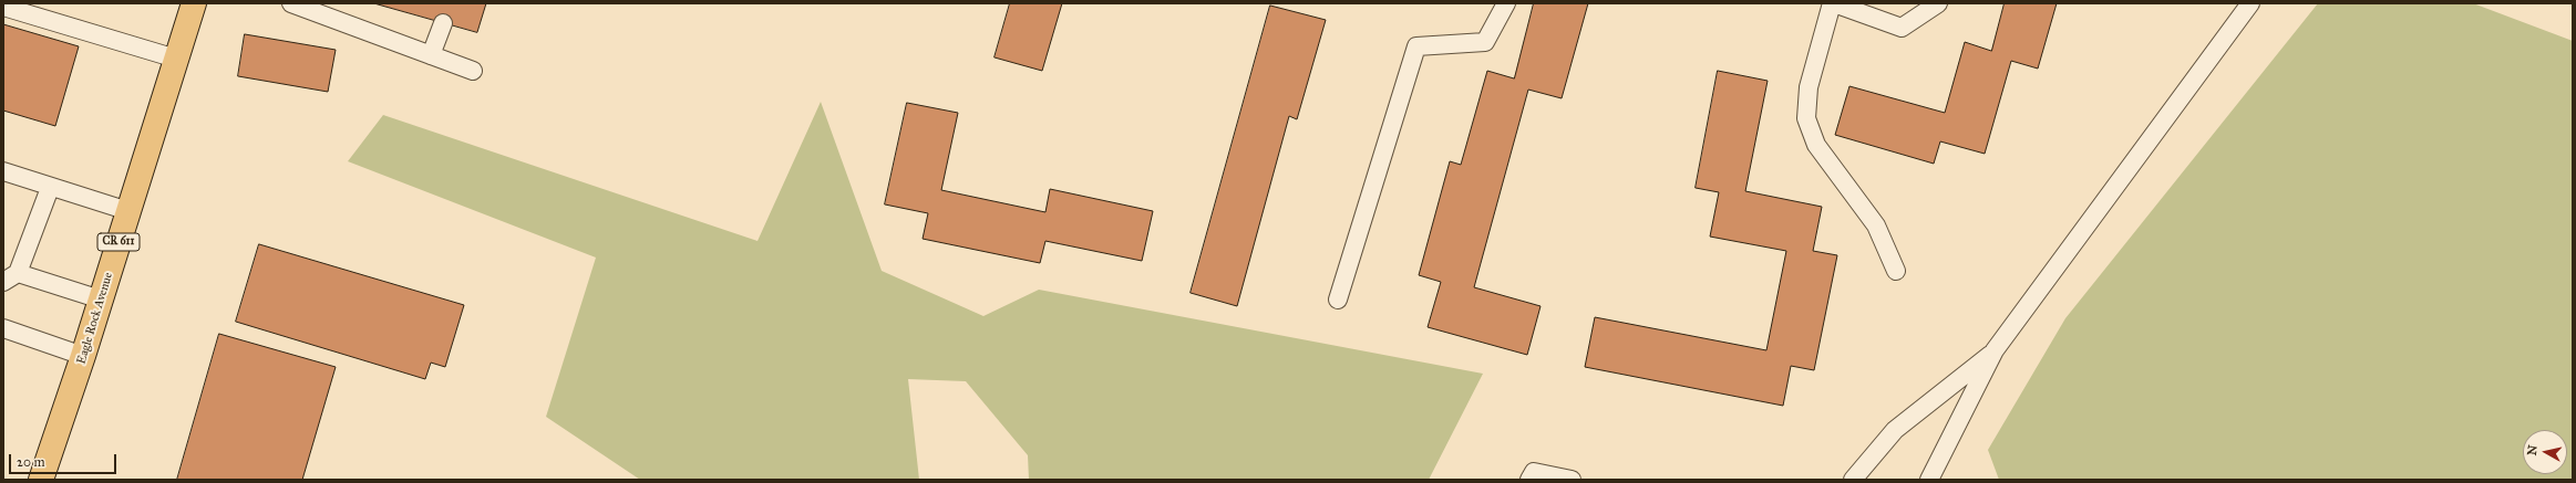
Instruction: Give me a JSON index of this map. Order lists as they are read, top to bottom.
{
  "streets": {
    "main road": ["CR 611", "Eagle Rock Avenue"]
  },
  "scale_bar": "20 m",
  "north": "left"
}
